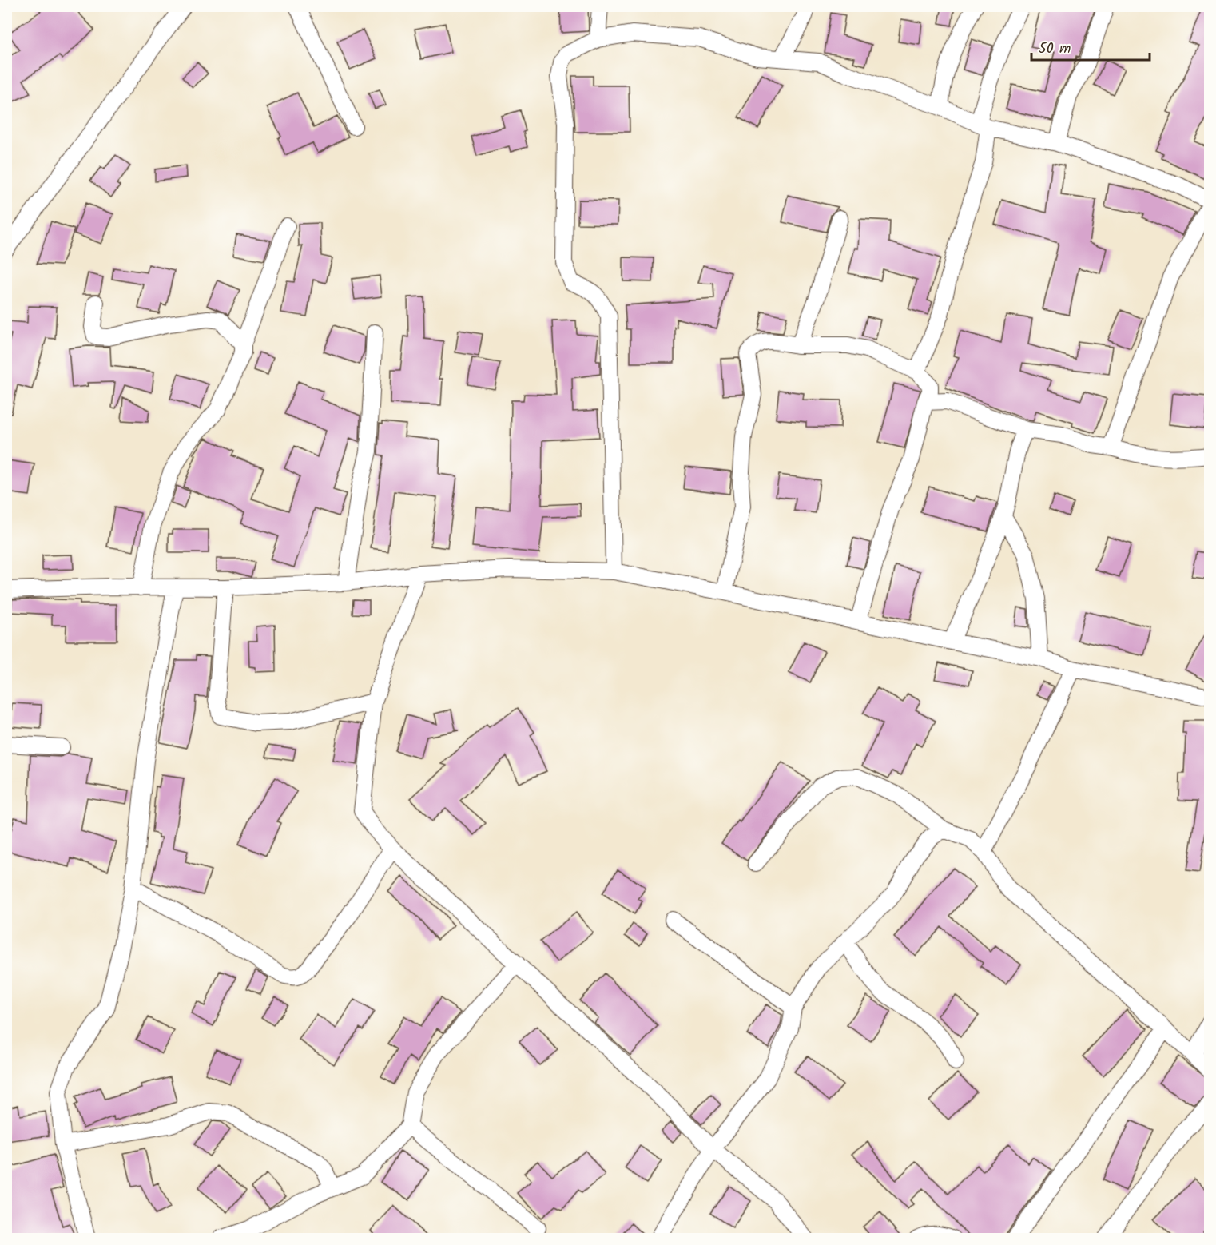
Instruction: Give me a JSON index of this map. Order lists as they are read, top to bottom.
{
  "scale_bar": "50 m"
}
